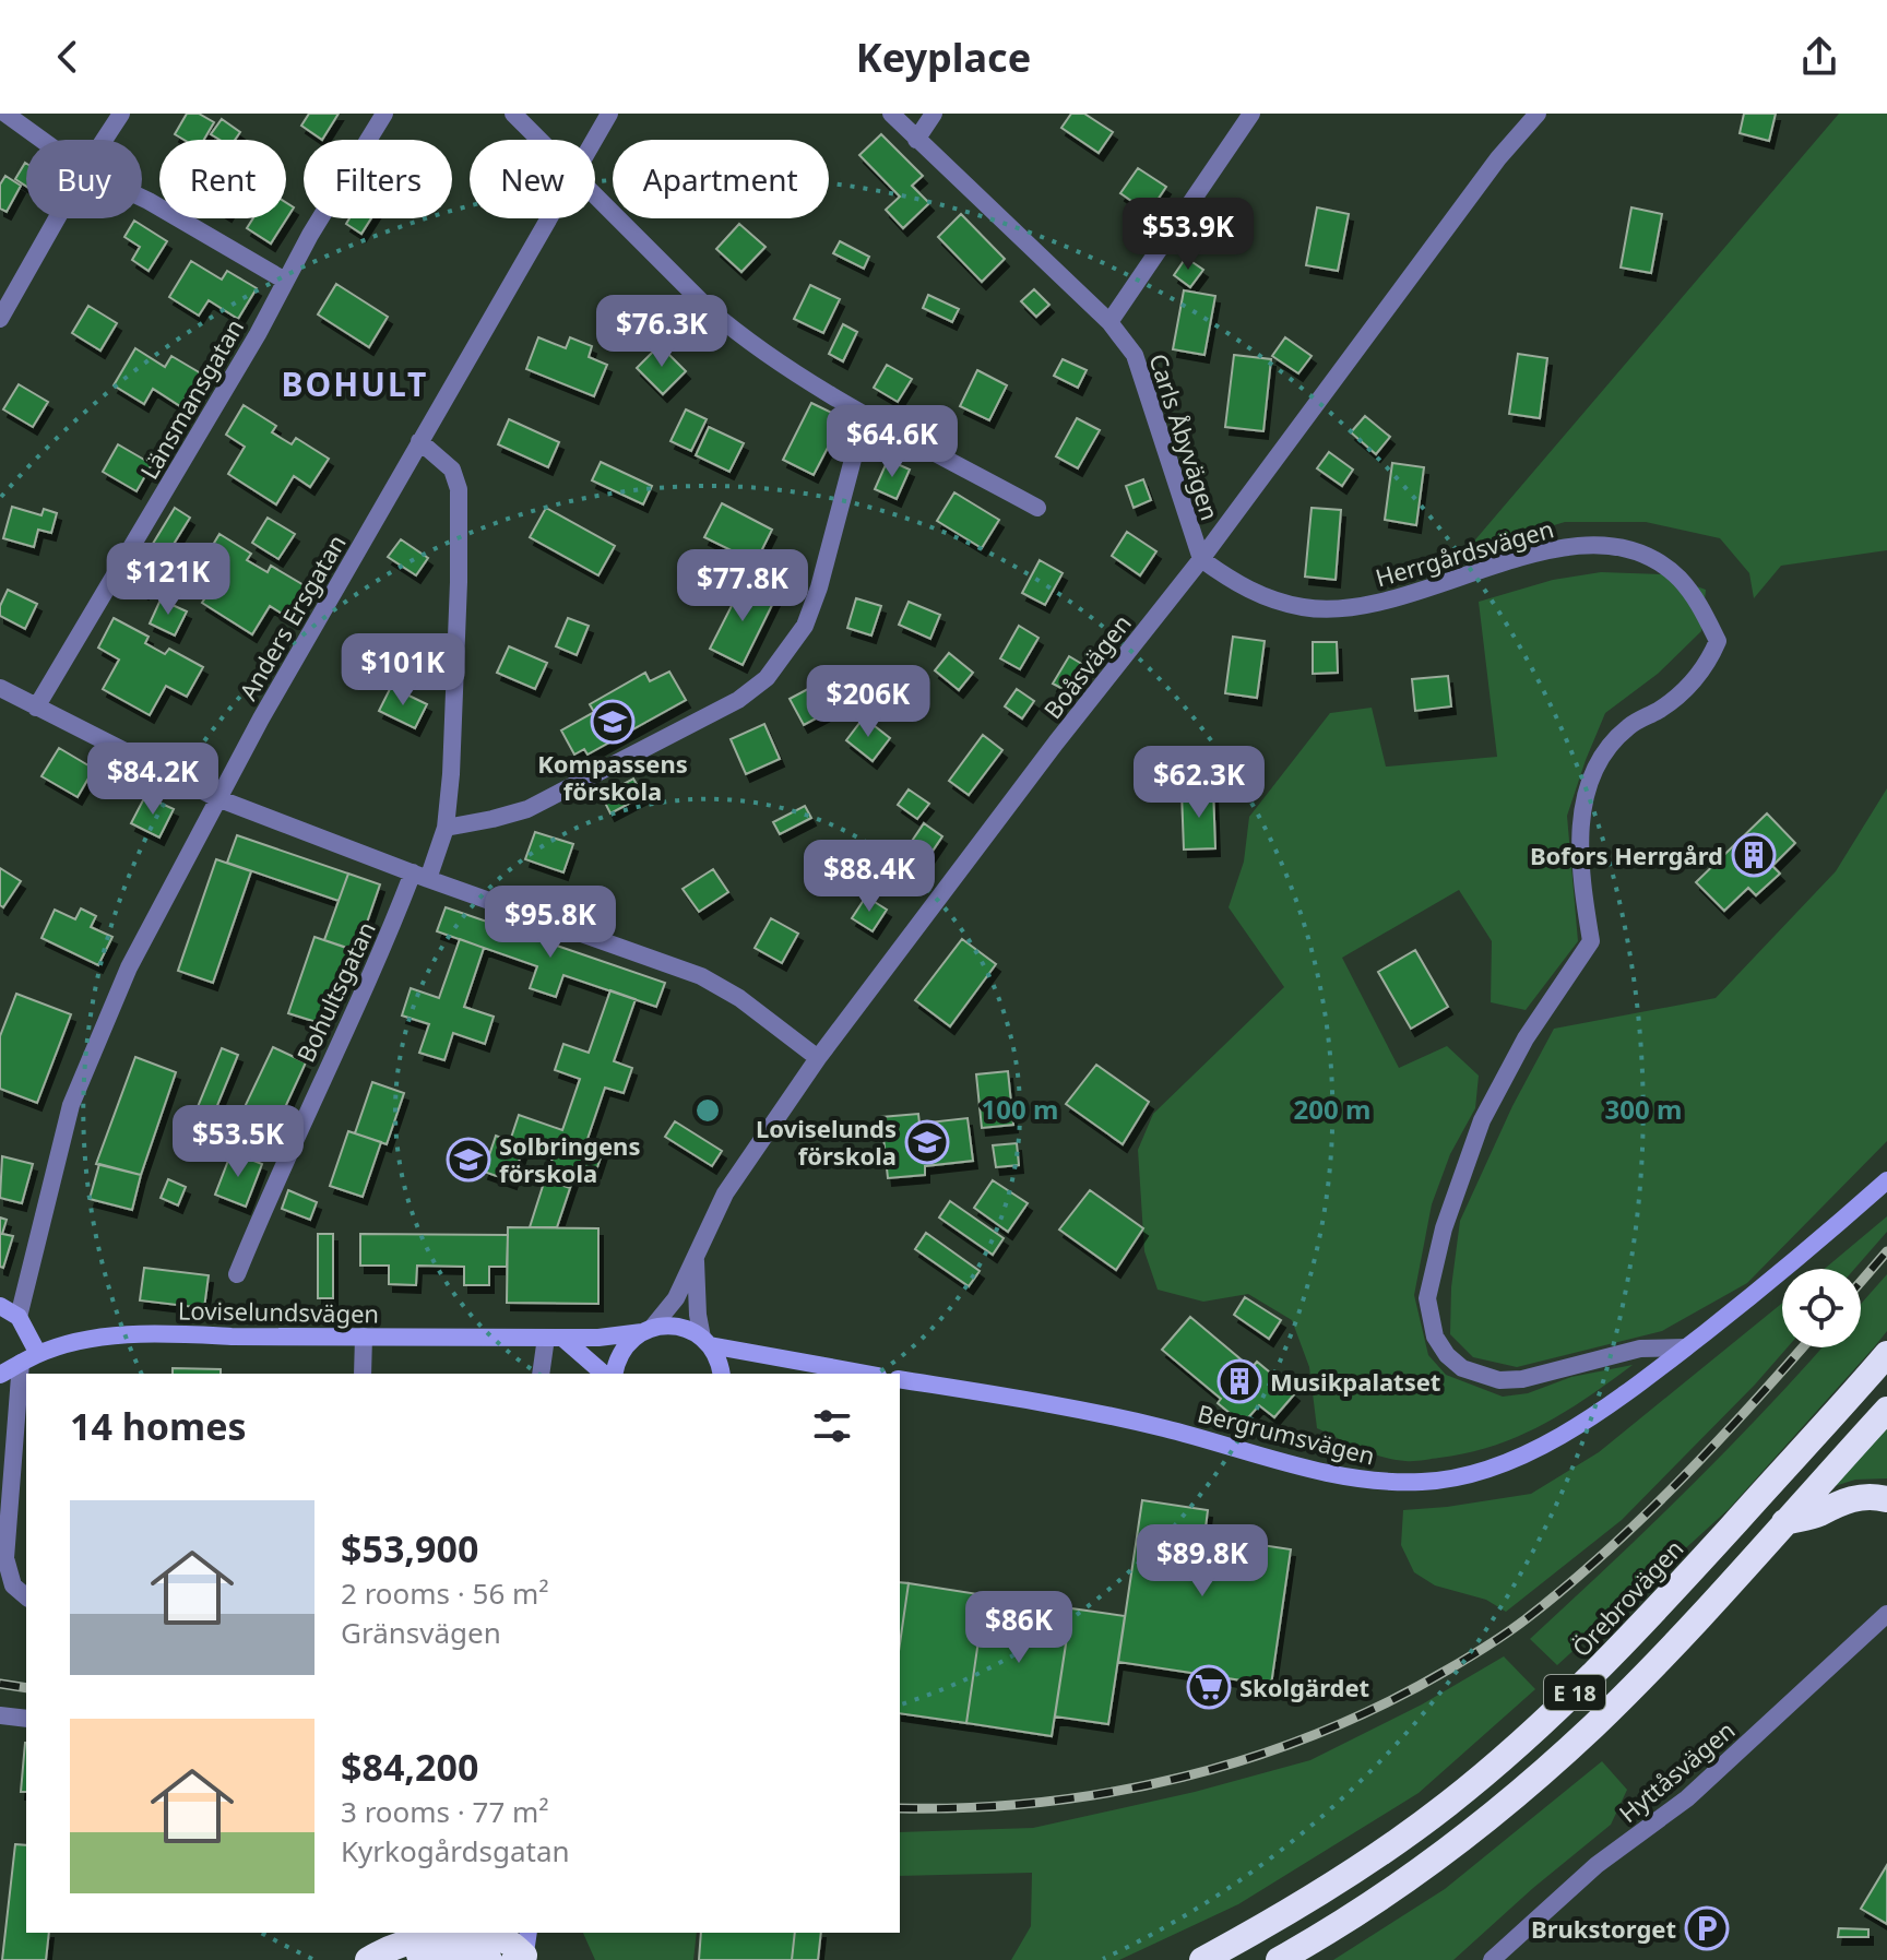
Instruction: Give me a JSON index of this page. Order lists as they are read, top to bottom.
{
  "streets": {
    "highway": ["Örebrovägen", "E 18"],
    "street": [
      "Länsmansgatan",
      "Carls Åbyvägen",
      "Herrgårdsvägen",
      "Anders Ersgatan",
      "Boåsvägen",
      "Bohultsgatan",
      "Loviselundsvägen",
      "Bergrumsvägen",
      "Hyttåsvägen"
    ]
  },
  "crossings": [
    ["Carls Åbyvägen", "Herrgårdsvägen"],
    ["Carls Åbyvägen", "Boåsvägen"],
    ["Herrgårdsvägen", "Boåsvägen"],
    ["Herrgårdsvägen", "Bergrumsvägen"],
    ["Anders Ersgatan", "Bohultsgatan"],
    ["Boåsvägen", "Loviselundsvägen"]
  ],
  "districts": ["BOHULT"],
  "places": {
    "school or university": ["Kompassens förskola", "Loviselunds förskola", "Solbringens förskola"],
    "building": ["Bofors Herrgård", "Musikpalatset"],
    "supermarket": ["Skolgärdet"],
    "parking": ["Brukstorget"]
  },
  "page": {
    "header": "Keyplace",
    "chip": [
      "Buy",
      "Rent",
      "Filters",
      "New",
      "Apartment"
    ],
    "price": [
      "$53.9K",
      "$76.3K",
      "$64.6K",
      "$121K",
      "$77.8K",
      "$101K",
      "$206K",
      "$84.2K",
      "$62.3K",
      "$88.4K",
      "$95.8K",
      "$53.5K",
      "$89.8K",
      "$86K"
    ],
    "heading": "14 homes",
    "list": [
      {
        "name": "$53,900",
        "note": "2 rooms · 56 m² · Gränsvägen"
      },
      {
        "name": "$84,200",
        "note": "3 rooms · 77 m² · Kyrkogårdsgatan"
      }
    ]
  },
  "rings": ["100 m", "200 m", "300 m"]
}
